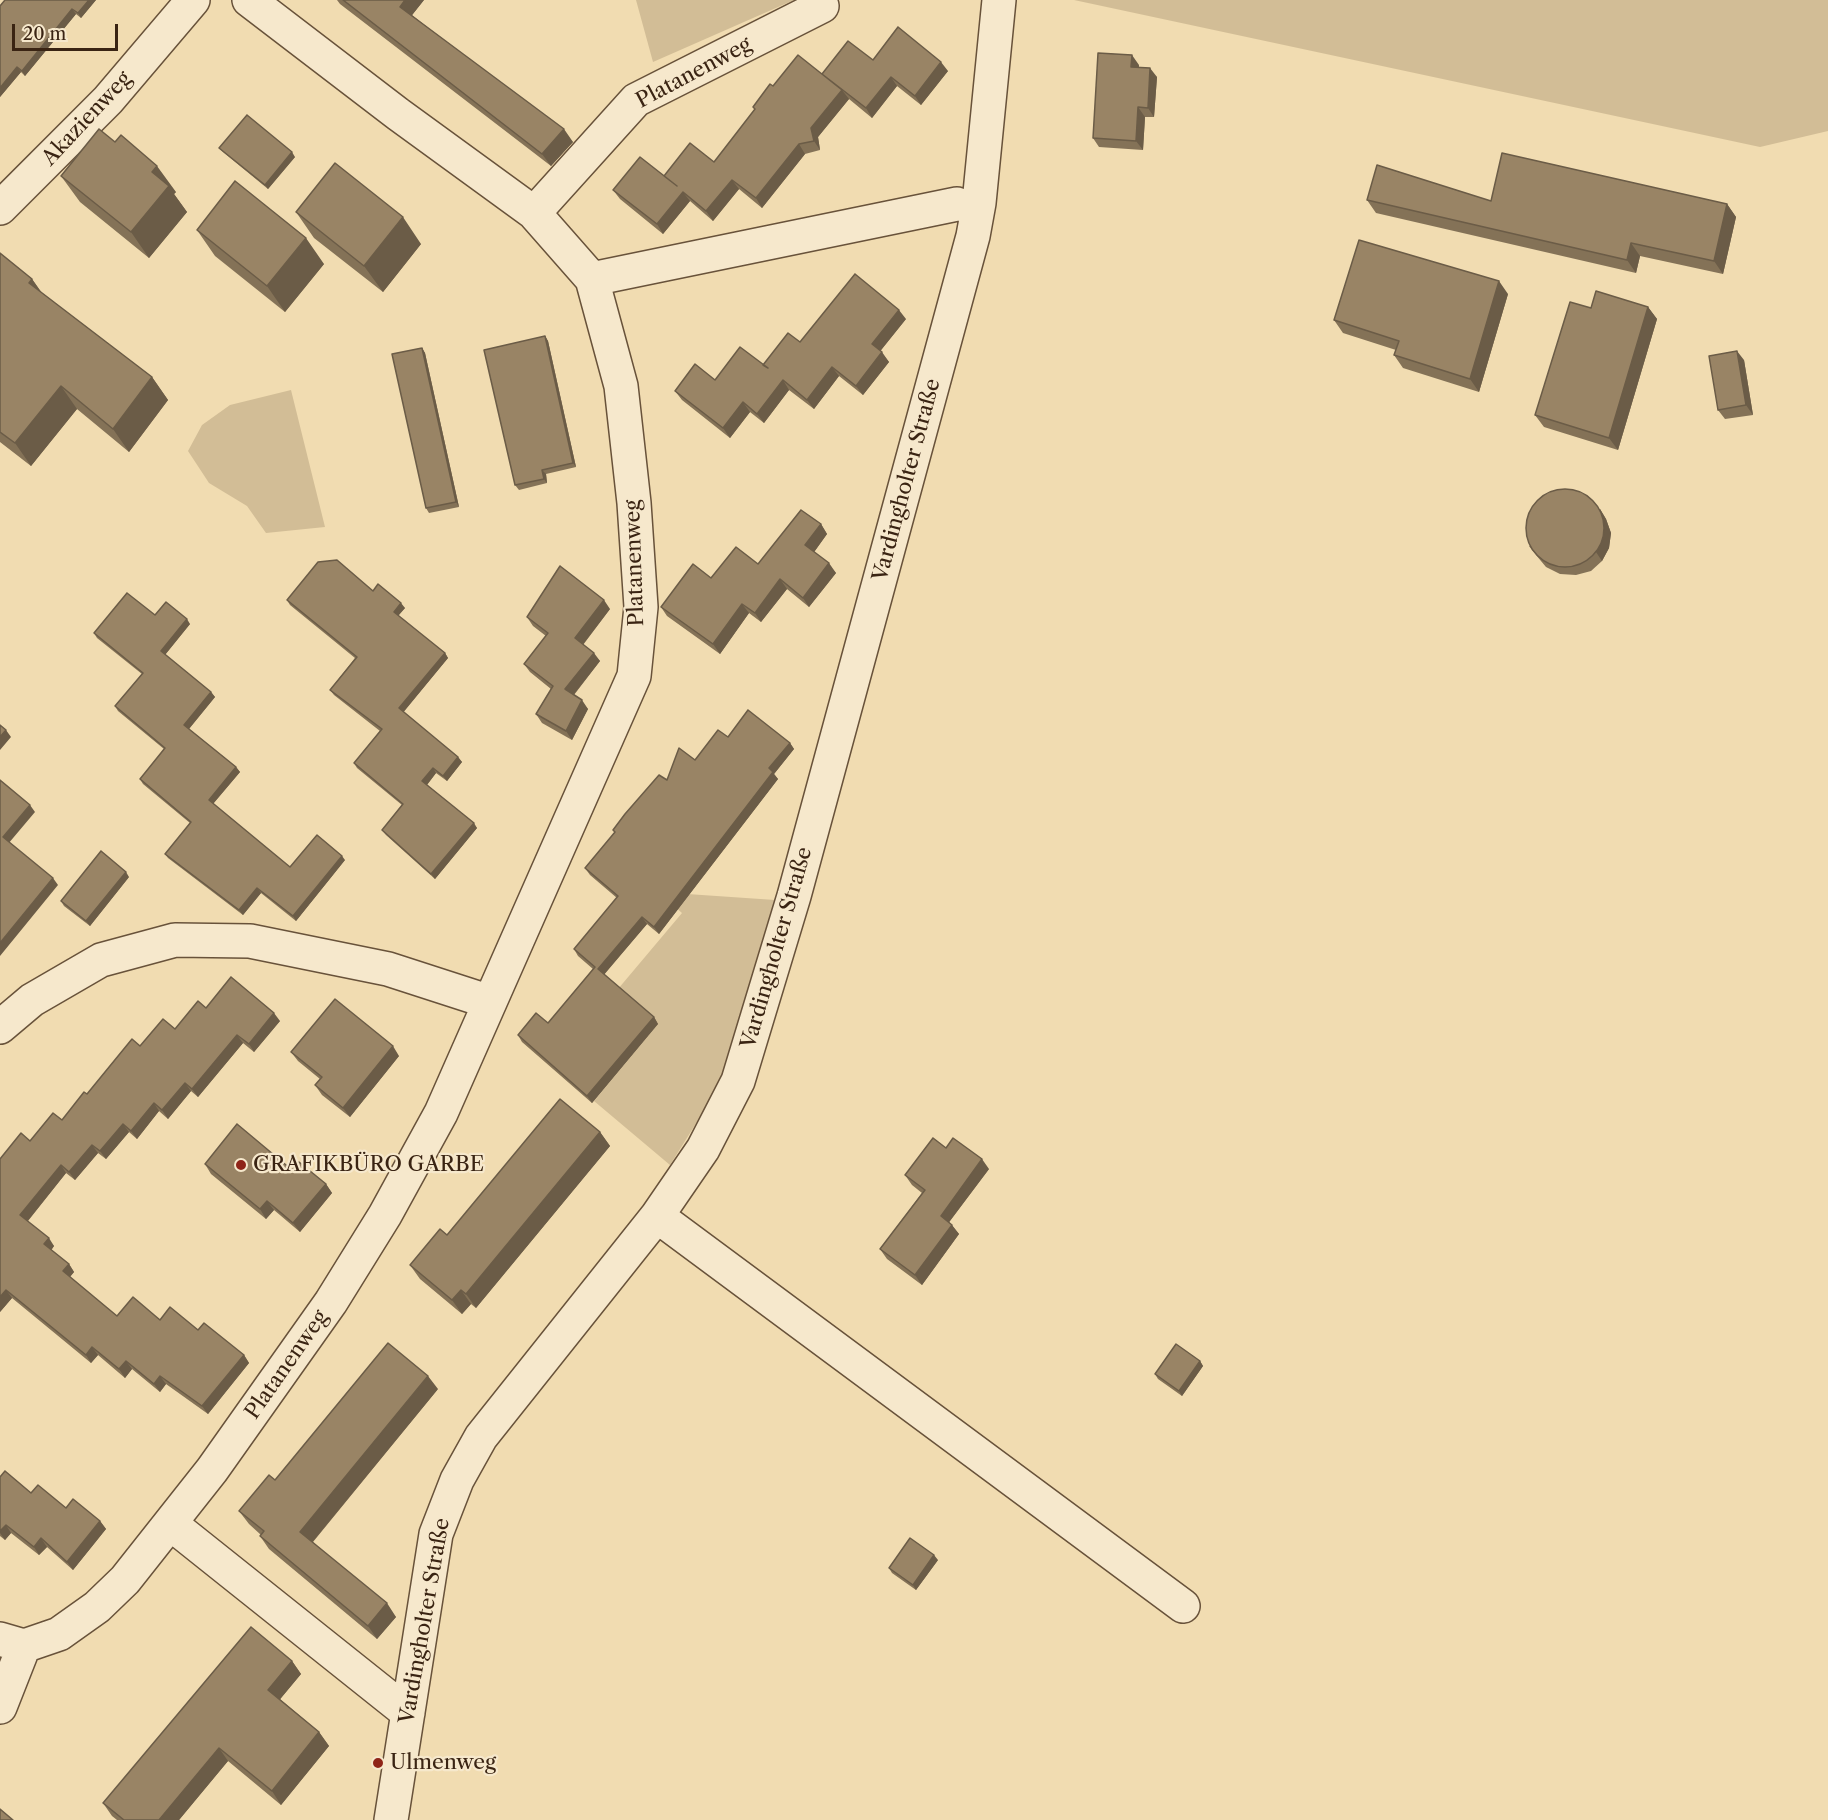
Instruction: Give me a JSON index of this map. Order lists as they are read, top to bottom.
{
  "streets": {
    "street": ["Platanenweg", "Akazienweg", "Vardingholter Straße"]
  },
  "places": ["GRAFIKBÜRO GARBE", "Ulmenweg"],
  "scale_bar": "20 m"
}
